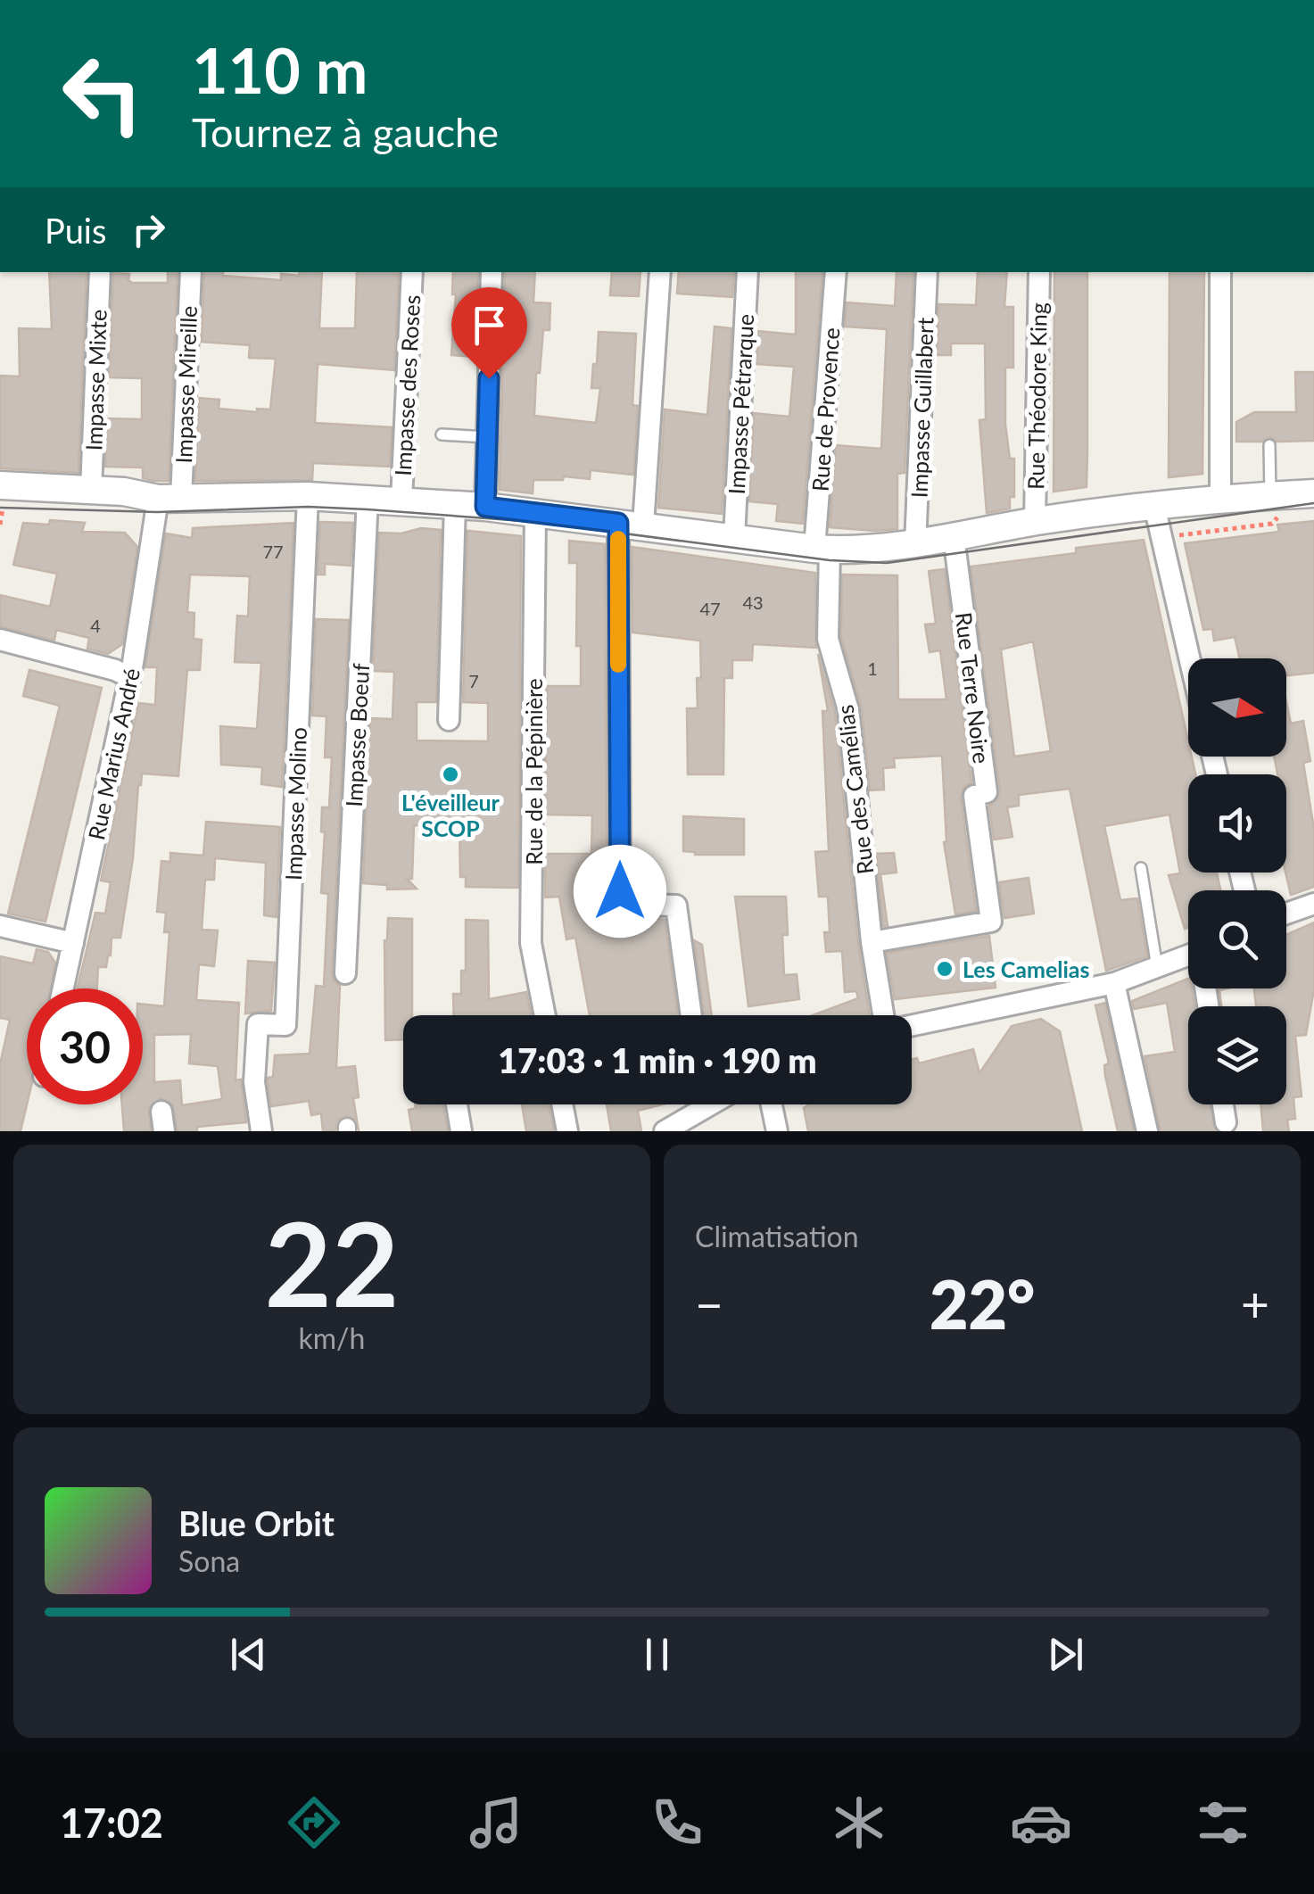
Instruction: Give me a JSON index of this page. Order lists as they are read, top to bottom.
{
  "streets": {
    "street": [
      "Impasse Mixte",
      "Impasse Mireille",
      "Impasse des Roses",
      "Rue Théodore King",
      "Impasse Pétrarque",
      "Impasse Guillabert",
      "Rue de Provence",
      "Rue Terre Noire",
      "Impasse Boeuf",
      "Rue Marius André",
      "Rue de la Pépinière",
      "Rue des Camélias",
      "Impasse Molino"
    ]
  },
  "crossings": [
    ["Impasse Mireille", "Rue Marius André"],
    ["Rue de Provence", "Rue des Camélias"],
    ["Rue Terre Noire", "Rue des Camélias"]
  ],
  "places": ["L'éveilleur SCOP", "Les Camelias"],
  "house_numbers": [
    "77",
    "43",
    "47",
    "4",
    "1",
    "7"
  ],
  "north": "right",
  "page": {
    "turn": ["110 m", "Tournez à gauche"],
    "then": "Puis",
    "limit": "30",
    "trip": "17:03 · 1 min · 190 m",
    "tile": [
      ["22", "km/h"],
      "Climatisation"
    ],
    "heat": ["−", "22°", "+"],
    "song": ["Blue Orbit", "Sona"],
    "tabs": "17:02"
  }
}
